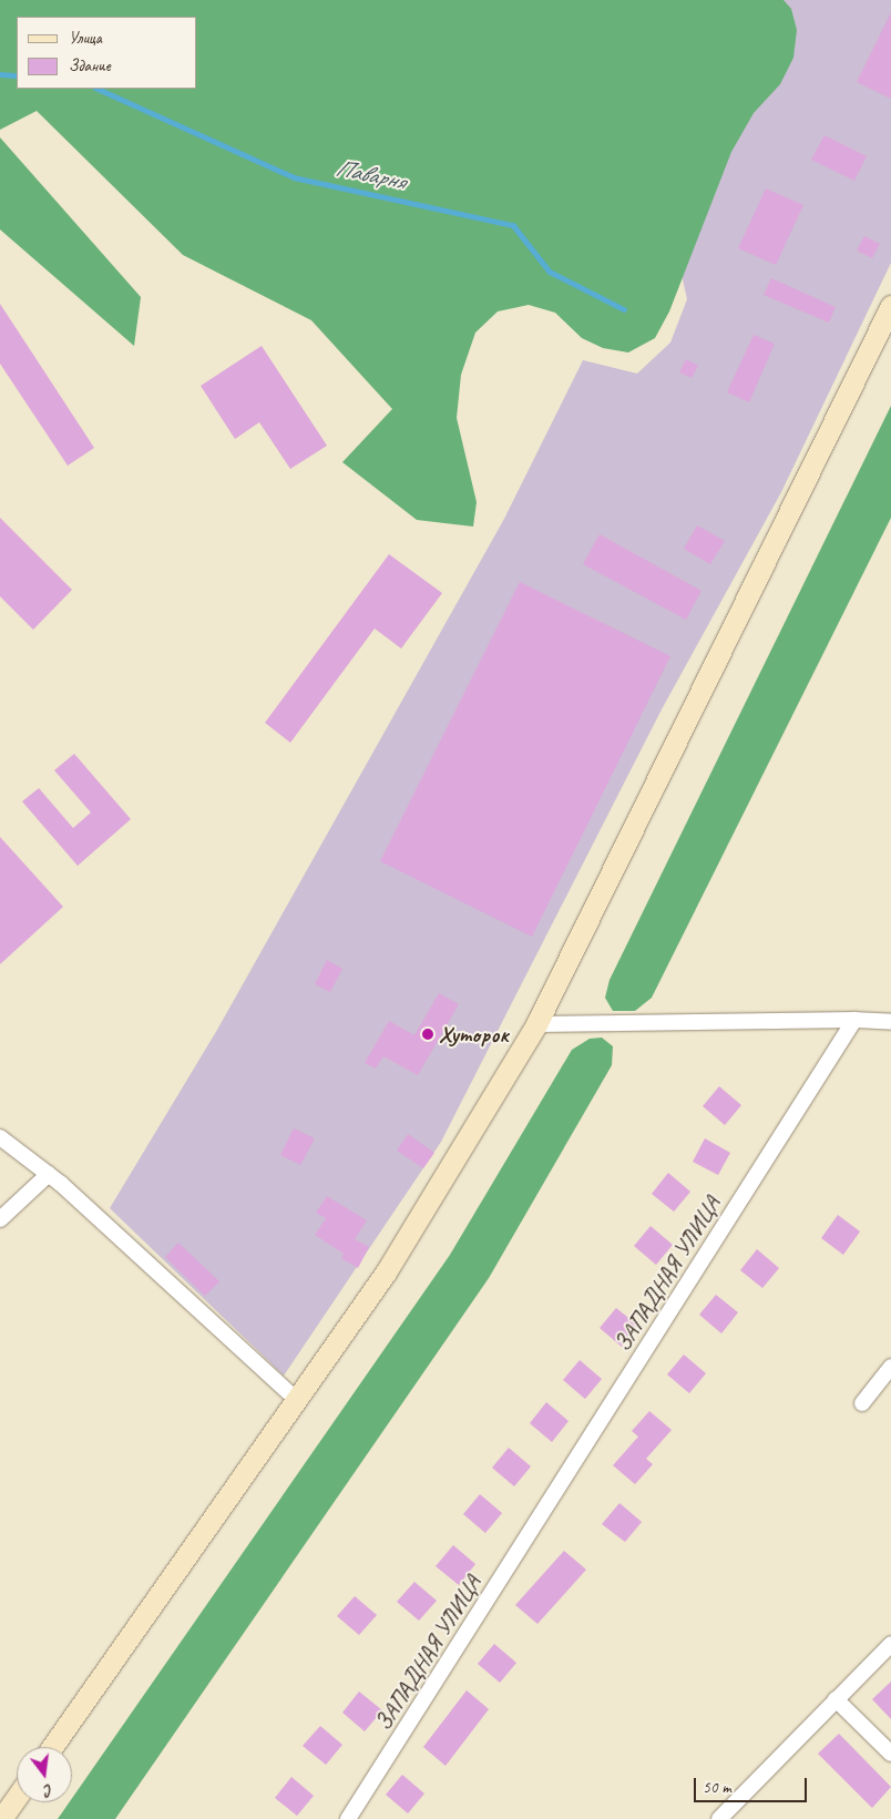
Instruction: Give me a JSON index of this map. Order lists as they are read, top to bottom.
{
  "streets": {
    "street": ["ЗАПАДНАЯ УЛИЦА"]
  },
  "water": ["Паварня"],
  "places": ["Хуторок"],
  "legend": ["Улица", "Здание"],
  "scale_bar": "50 m",
  "north": "bottom"
}
